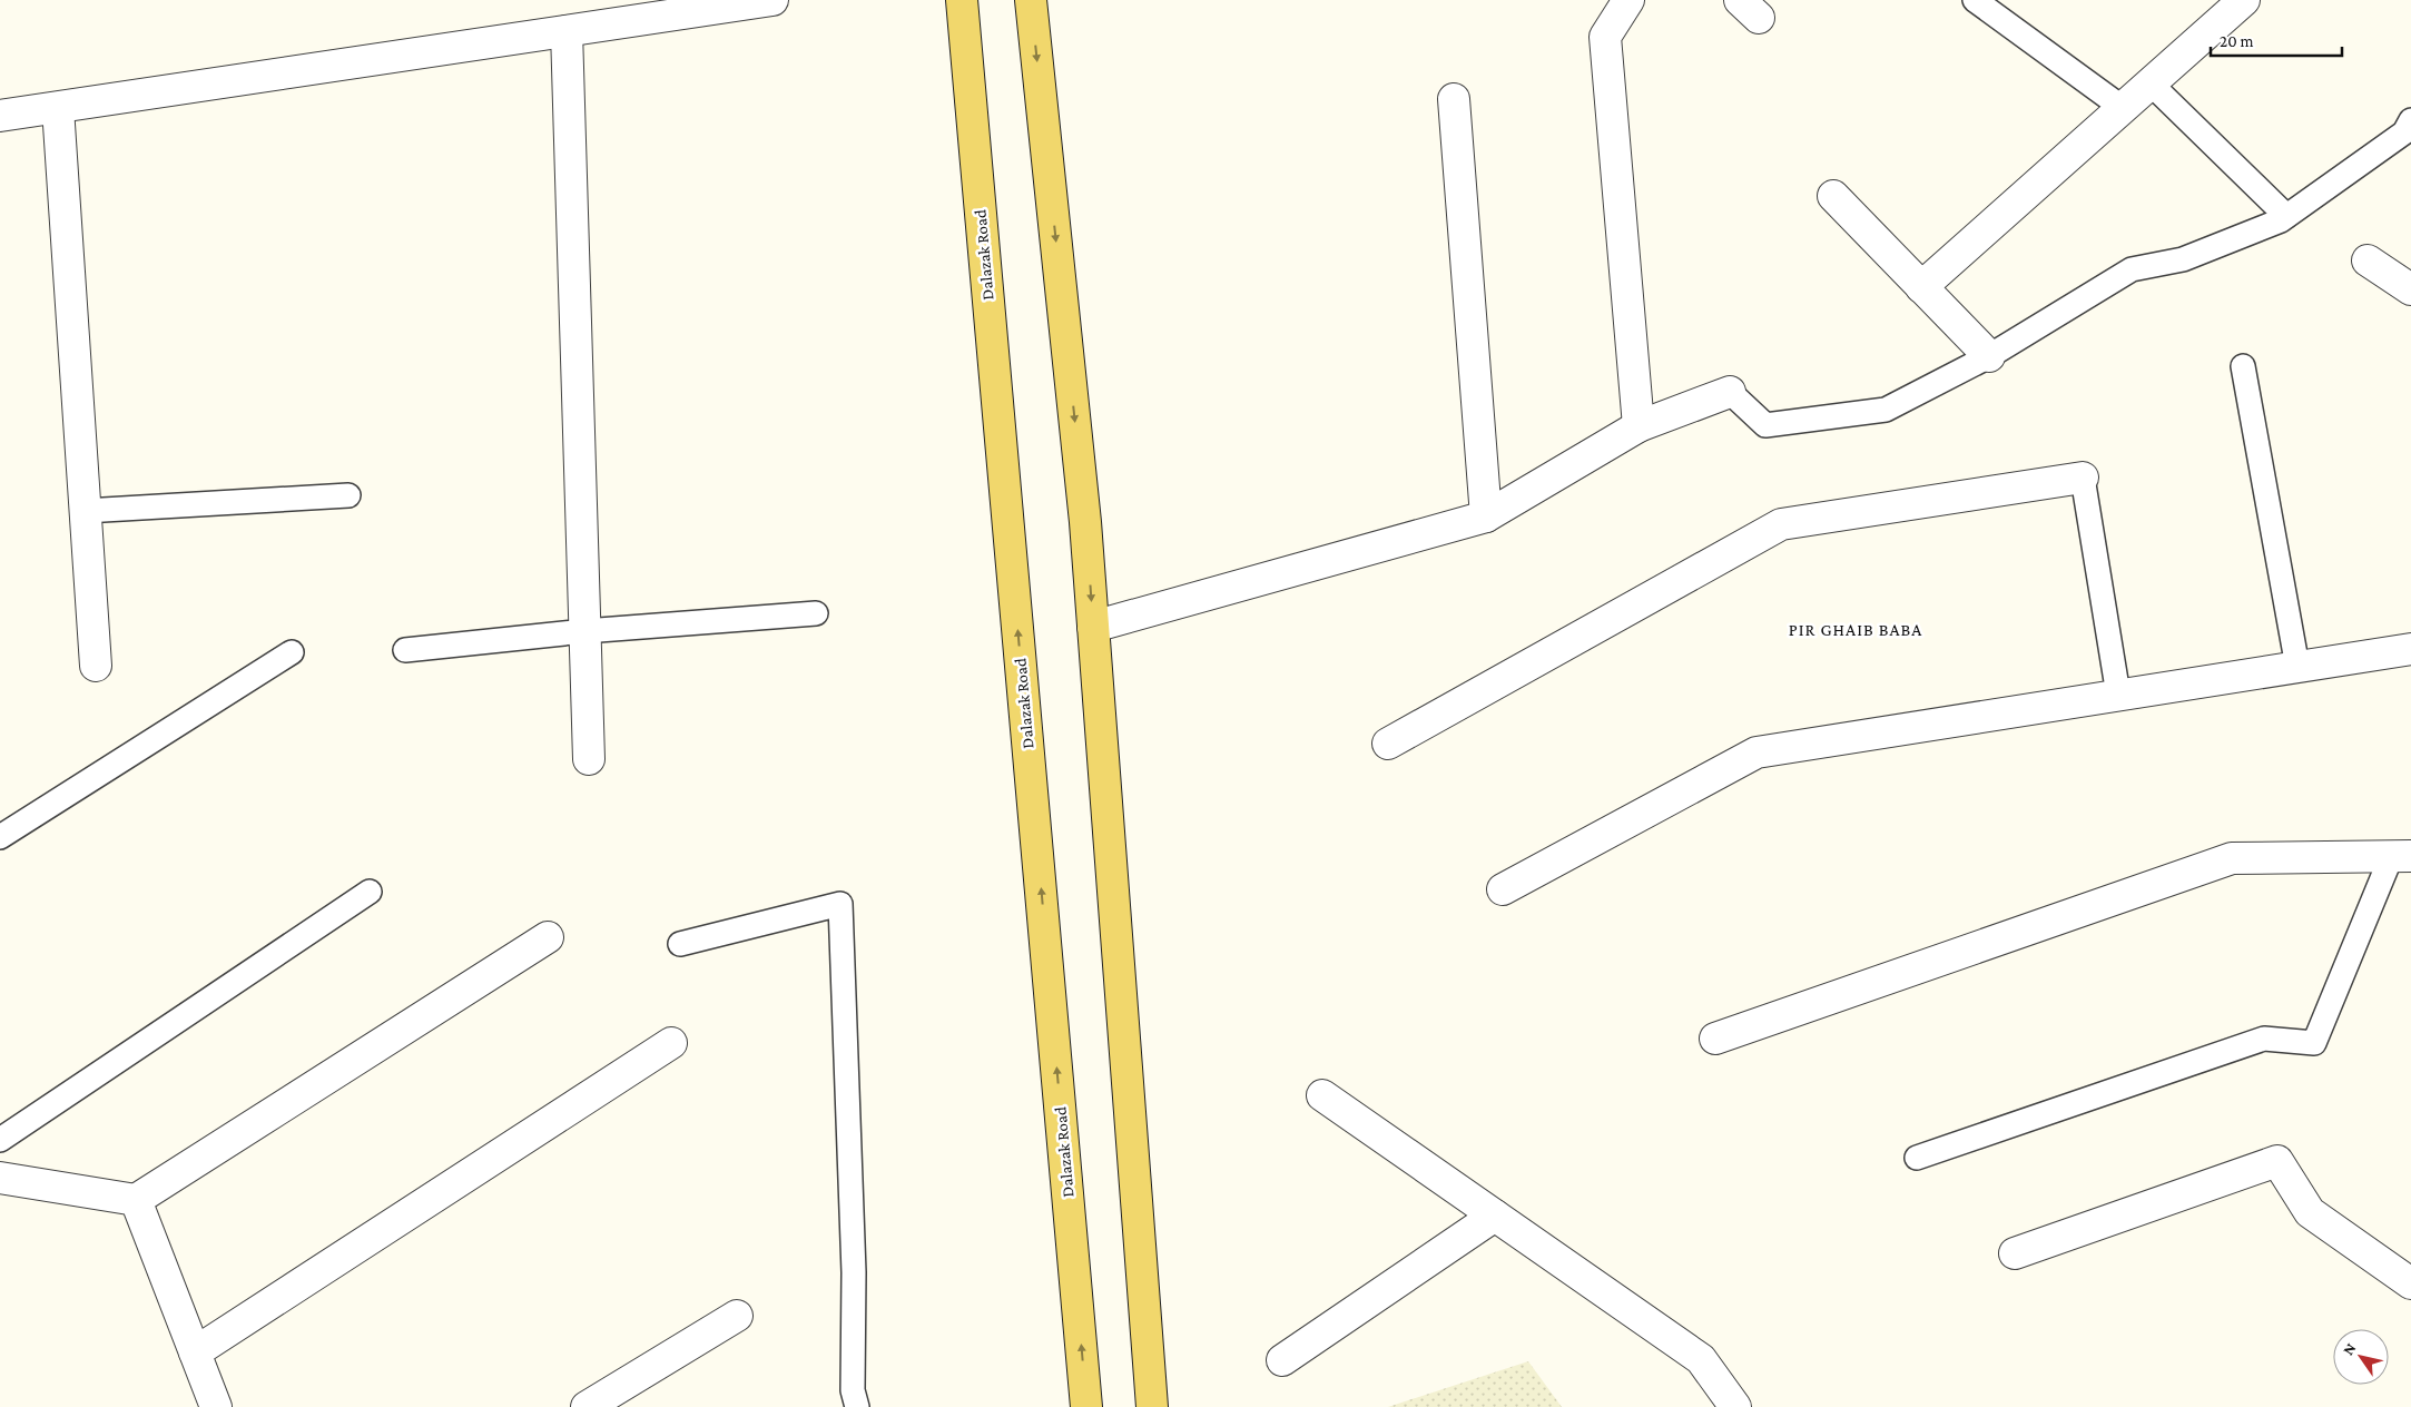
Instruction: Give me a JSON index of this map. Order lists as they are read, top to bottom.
{
  "streets": {
    "main road": ["Dalazak Road"]
  },
  "districts": ["PIR GHAIB BABA"],
  "scale_bar": "20 m",
  "north": "top left"
}
